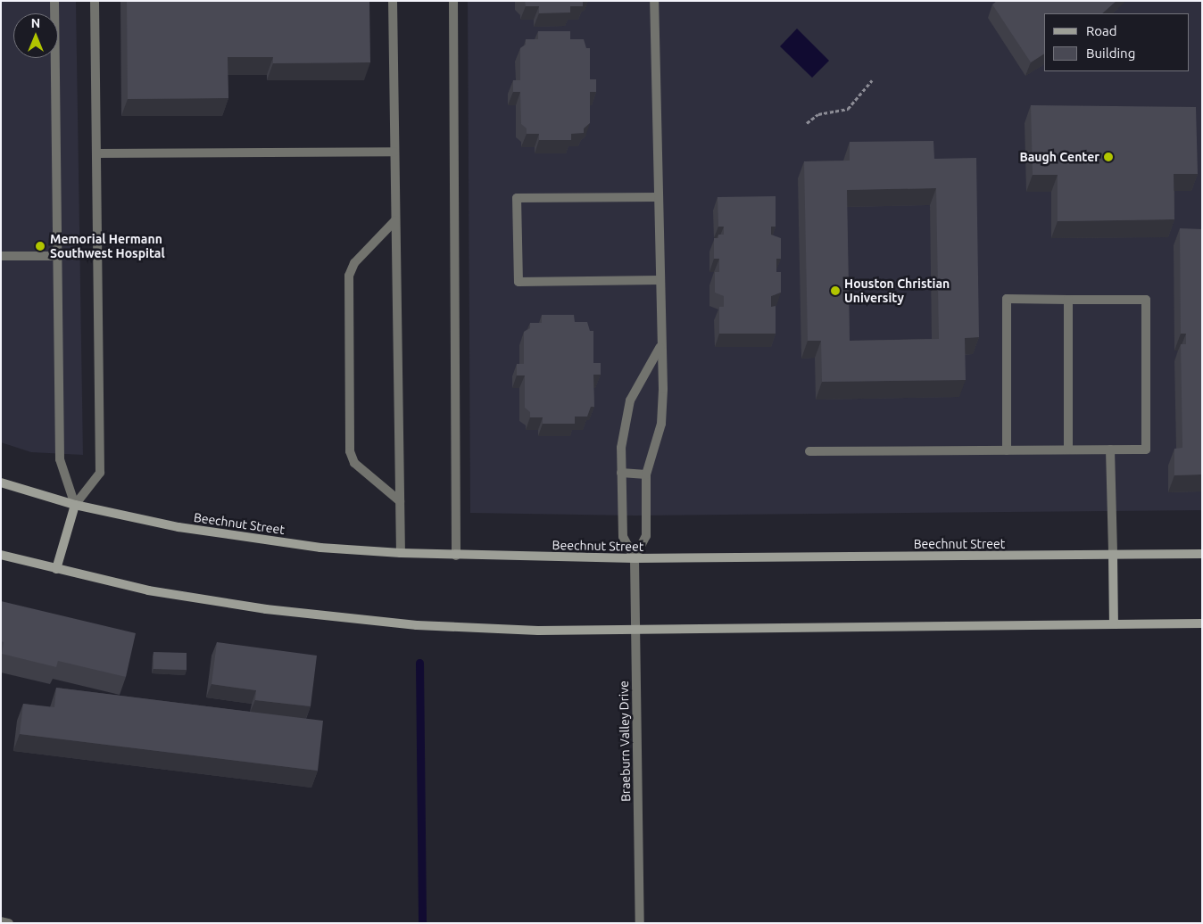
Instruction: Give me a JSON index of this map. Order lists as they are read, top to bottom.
{
  "streets": {
    "main road": ["Beechnut Street"],
    "street": ["Braeburn Valley Drive"]
  },
  "crossings": [
    ["Beechnut Street", "Braeburn Valley Drive"]
  ],
  "places": ["Baugh Center", "Memorial Hermann Southwest Hospital", "Houston Christian University"],
  "legend": ["Road", "Building"],
  "north": "top"
}
